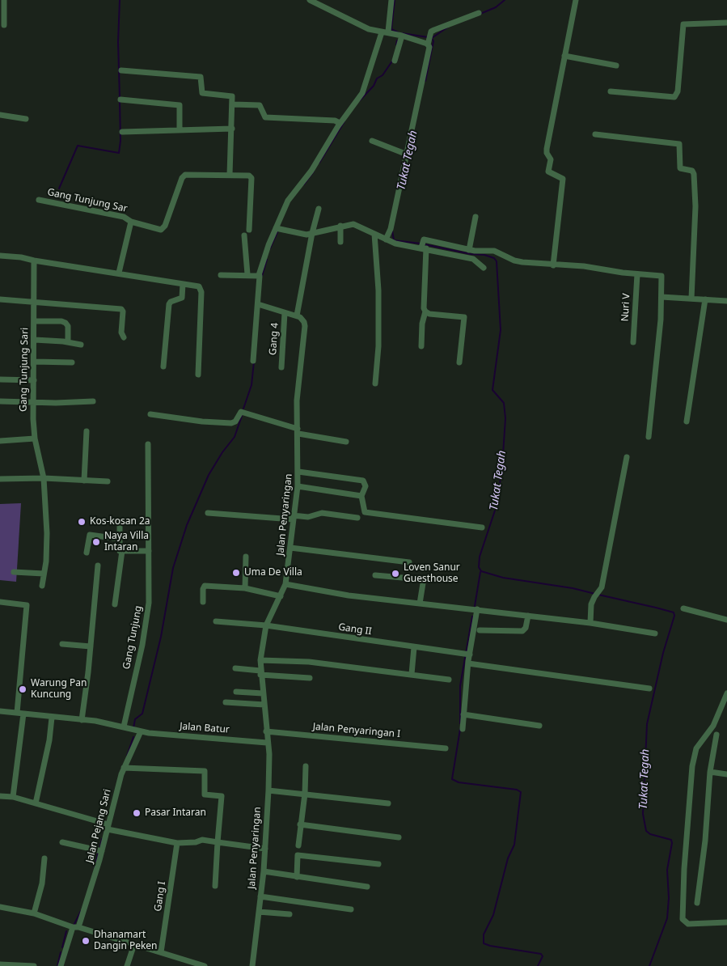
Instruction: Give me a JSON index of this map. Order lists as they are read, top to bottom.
{
  "streets": {
    "street": [
      "Gang Tunjung Sar",
      "Nuri V",
      "Gang 4",
      "Gang Tunjung Sari",
      "Jalan Penyaringan",
      "Gang II",
      "Gang Tunjung",
      "Jalan Batur",
      "Jalan Penyaringan I",
      "Jalan Pejang Sari",
      "Gang I"
    ]
  },
  "crossings": [
    ["Jalan Penyaringan", "Gang II"],
    ["Jalan Penyaringan", "Jalan Batur"],
    ["Jalan Penyaringan", "Jalan Penyaringan I"],
    ["Gang Tunjung", "Jalan Batur"],
    ["Jalan Batur", "Jalan Pejang Sari"]
  ],
  "water": ["Tukat Tegah"],
  "places": [
    "Kos-kosan 2a",
    "Naya Villa Intaran",
    "Uma De Villa",
    "Loven Sanur Guesthouse",
    "Warung Pan Kuncung",
    "Pasar Intaran",
    "Dhanamart Dangin Peken"
  ]
}
